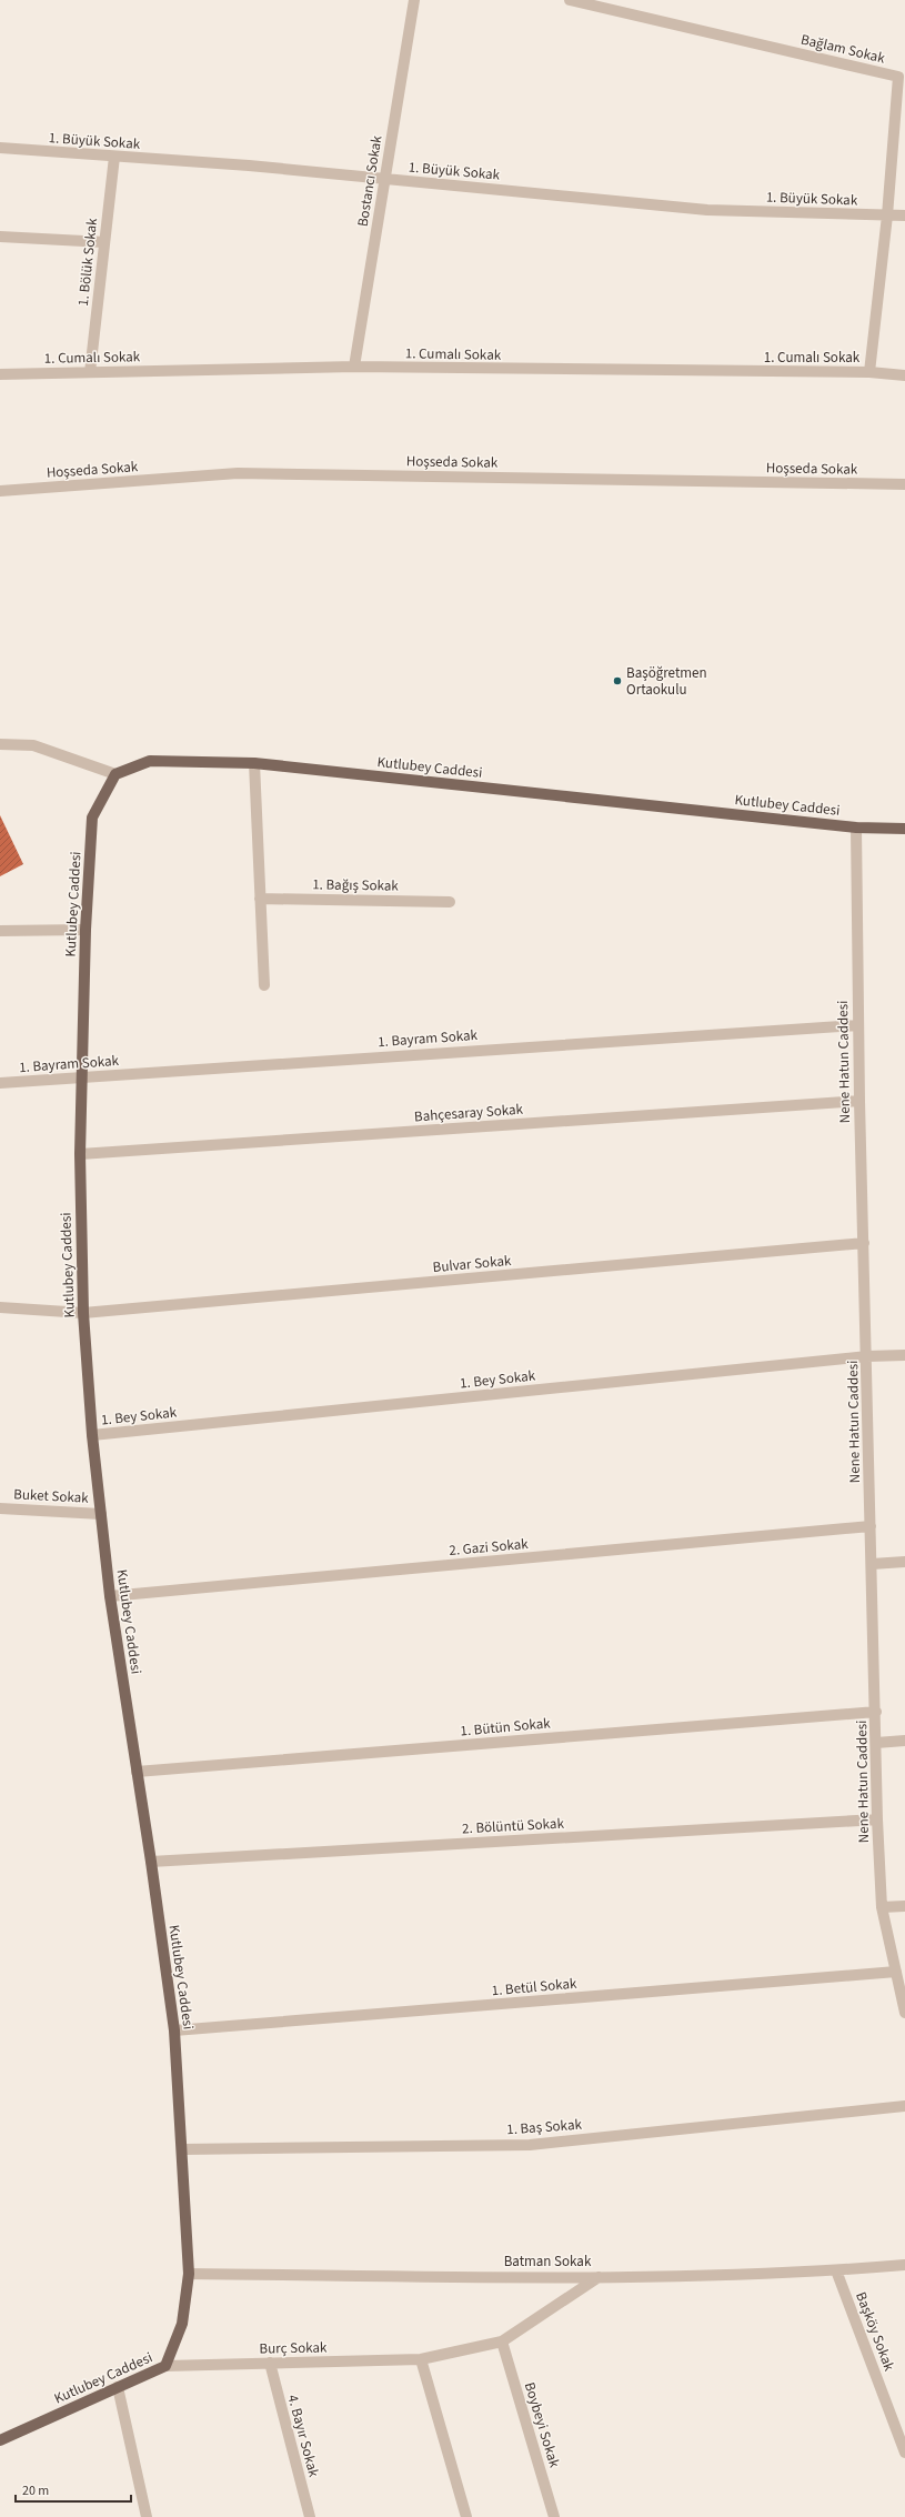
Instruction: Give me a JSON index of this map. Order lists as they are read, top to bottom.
{
  "streets": {
    "main road": ["Kutlubey Caddesi"],
    "street": [
      "Bağlam Sokak",
      "1. Büyük Sokak",
      "Bostancı Sokak",
      "1. Bölük Sokak",
      "1. Cumalı Sokak",
      "Hoşseda Sokak",
      "1. Bağış Sokak",
      "1. Bayram Sokak",
      "Nene Hatun Caddesi",
      "Bahçesaray Sokak",
      "Bulvar Sokak",
      "1. Bey Sokak",
      "Buket Sokak",
      "2. Gazi Sokak",
      "1. Bütün Sokak",
      "2. Bölüntü Sokak",
      "1. Betül Sokak",
      "1. Baş Sokak",
      "Batman Sokak",
      "Başköy Sokak",
      "Burç Sokak",
      "Boybeyi Sokak",
      "4. Bayır Sokak"
    ]
  },
  "crossings": [
    ["Bağlam Sokak", "1. Büyük Sokak"],
    ["Bağlam Sokak", "1. Cumalı Sokak"],
    ["1. Büyük Sokak", "Bostancı Sokak"],
    ["1. Büyük Sokak", "1. Bölük Sokak"],
    ["Bostancı Sokak", "1. Cumalı Sokak"],
    ["1. Bölük Sokak", "1. Cumalı Sokak"],
    ["Kutlubey Caddesi", "1. Bayram Sokak"],
    ["Kutlubey Caddesi", "Nene Hatun Caddesi"],
    ["Kutlubey Caddesi", "Bahçesaray Sokak"],
    ["Kutlubey Caddesi", "Bulvar Sokak"],
    ["Kutlubey Caddesi", "1. Bey Sokak"],
    ["Kutlubey Caddesi", "Buket Sokak"],
    ["Kutlubey Caddesi", "2. Gazi Sokak"],
    ["Kutlubey Caddesi", "1. Bütün Sokak"],
    ["Kutlubey Caddesi", "2. Bölüntü Sokak"],
    ["Kutlubey Caddesi", "1. Betül Sokak"],
    ["Kutlubey Caddesi", "1. Baş Sokak"],
    ["Kutlubey Caddesi", "Batman Sokak"],
    ["Kutlubey Caddesi", "Burç Sokak"],
    ["1. Bayram Sokak", "Nene Hatun Caddesi"],
    ["Nene Hatun Caddesi", "Bahçesaray Sokak"],
    ["Nene Hatun Caddesi", "Bulvar Sokak"],
    ["Nene Hatun Caddesi", "1. Bey Sokak"],
    ["Nene Hatun Caddesi", "2. Gazi Sokak"],
    ["Nene Hatun Caddesi", "1. Bütün Sokak"],
    ["Nene Hatun Caddesi", "2. Bölüntü Sokak"],
    ["Nene Hatun Caddesi", "1. Betül Sokak"],
    ["Batman Sokak", "Başköy Sokak"],
    ["Batman Sokak", "Burç Sokak"],
    ["Burç Sokak", "Boybeyi Sokak"],
    ["Burç Sokak", "4. Bayır Sokak"]
  ],
  "places": ["Başöğretmen Ortaokulu"],
  "scale_bar": "20 m"
}
